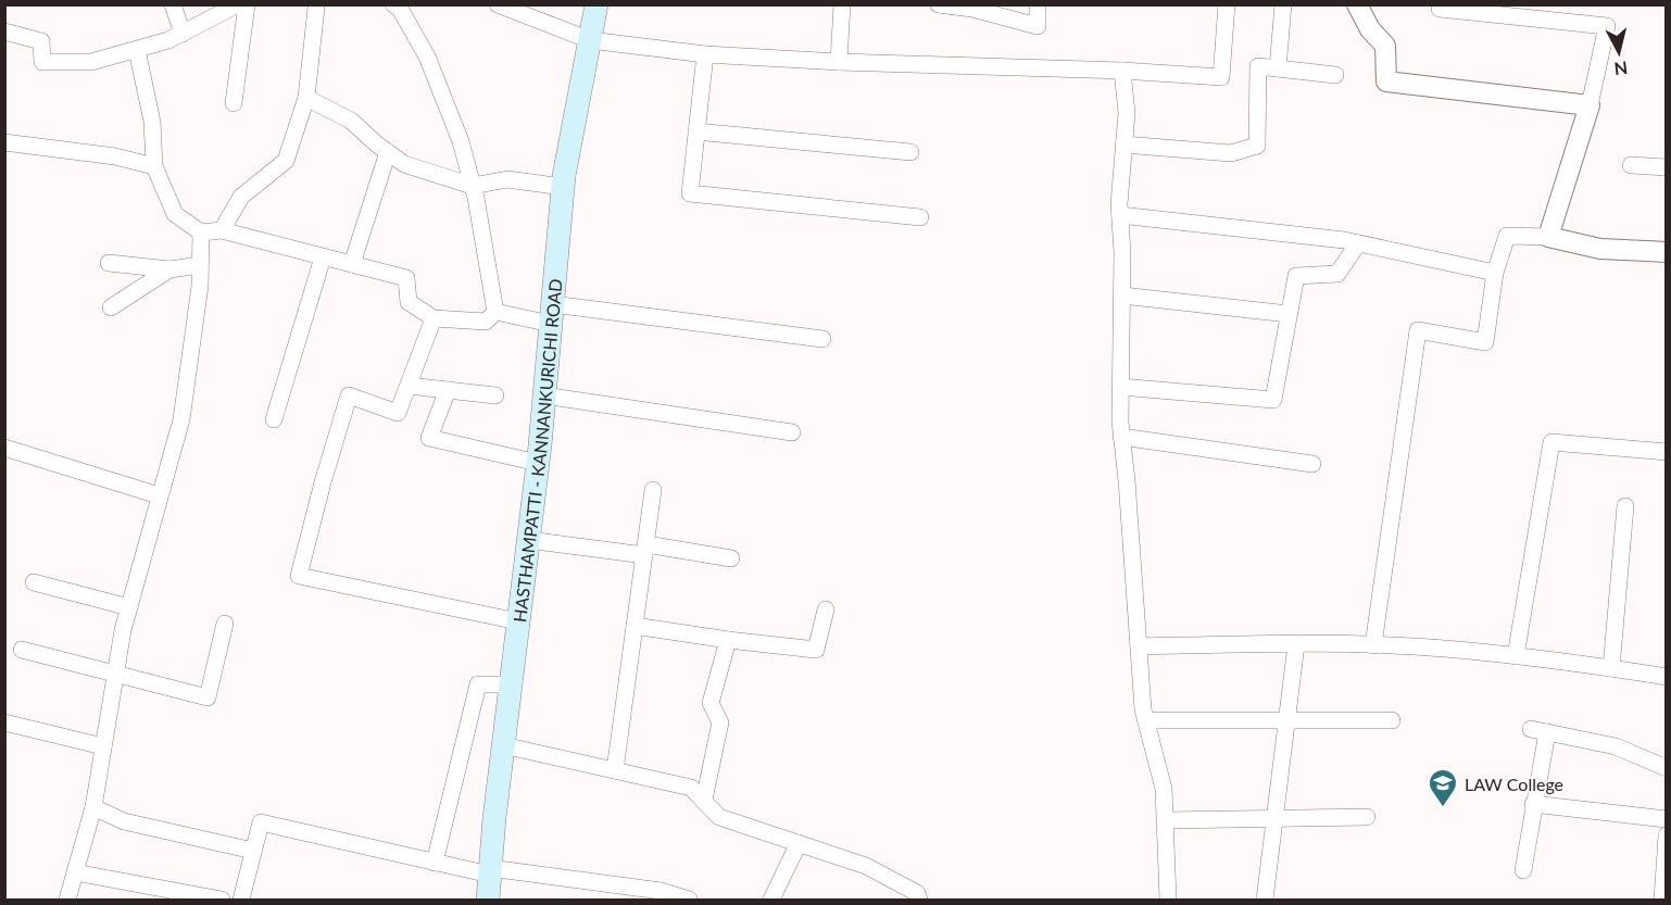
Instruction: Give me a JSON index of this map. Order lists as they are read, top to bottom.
{
  "streets": {
    "main road": ["HASTHAMPATTI - KANNANKURICHI ROAD"]
  },
  "places": {
    "school or university": ["LAW College"]
  },
  "north": "bottom"
}
